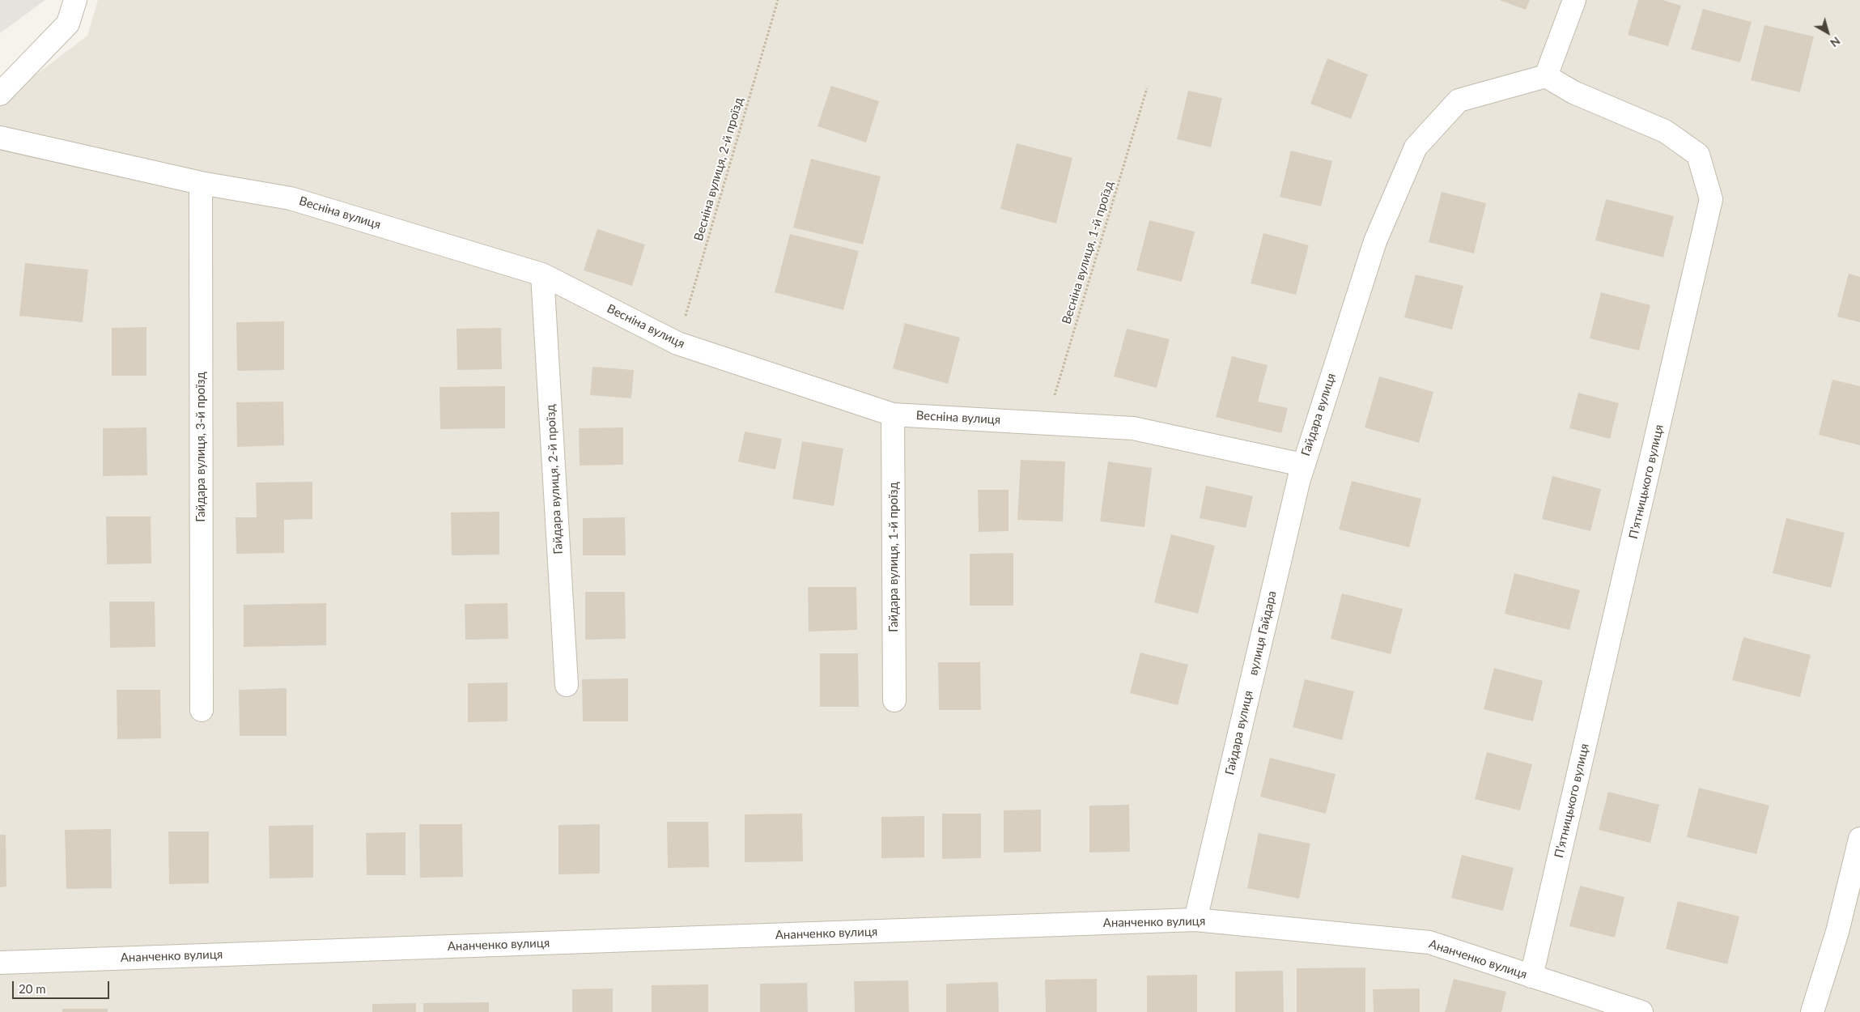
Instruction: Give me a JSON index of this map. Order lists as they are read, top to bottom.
{
  "streets": {
    "street": [
      "Весніна вулиця",
      "Гайдара вулиця",
      "Гайдара вулиця, 3-й проїзд",
      "Гайдара вулиця, 2-й проїзд",
      "П’ятницького вулиця",
      "Гайдара вулиця, 1-й проїзд",
      "вулиця Гайдара",
      "Ананченко вулиця"
    ],
    "path": ["Весніна вулиця, 2-й проїзд", "Весніна вулиця, 1-й проїзд"]
  },
  "crossings": [
    ["Весніна вулиця, 2-й проїзд", "Весніна вулиця"],
    ["Весніна вулиця", "Весніна вулиця, 1-й проїзд"],
    ["Весніна вулиця", "Гайдара вулиця"],
    ["Весніна вулиця", "Гайдара вулиця, 3-й проїзд"],
    ["Весніна вулиця", "Гайдара вулиця, 2-й проїзд"],
    ["Весніна вулиця", "Гайдара вулиця, 1-й проїзд"],
    ["Весніна вулиця", "вулиця Гайдара"],
    ["Гайдара вулиця", "П’ятницького вулиця"],
    ["Гайдара вулиця", "вулиця Гайдара"],
    ["П’ятницького вулиця", "Ананченко вулиця"],
    ["вулиця Гайдара", "Ананченко вулиця"]
  ],
  "scale_bar": "20 m",
  "north": "bottom right"
}
